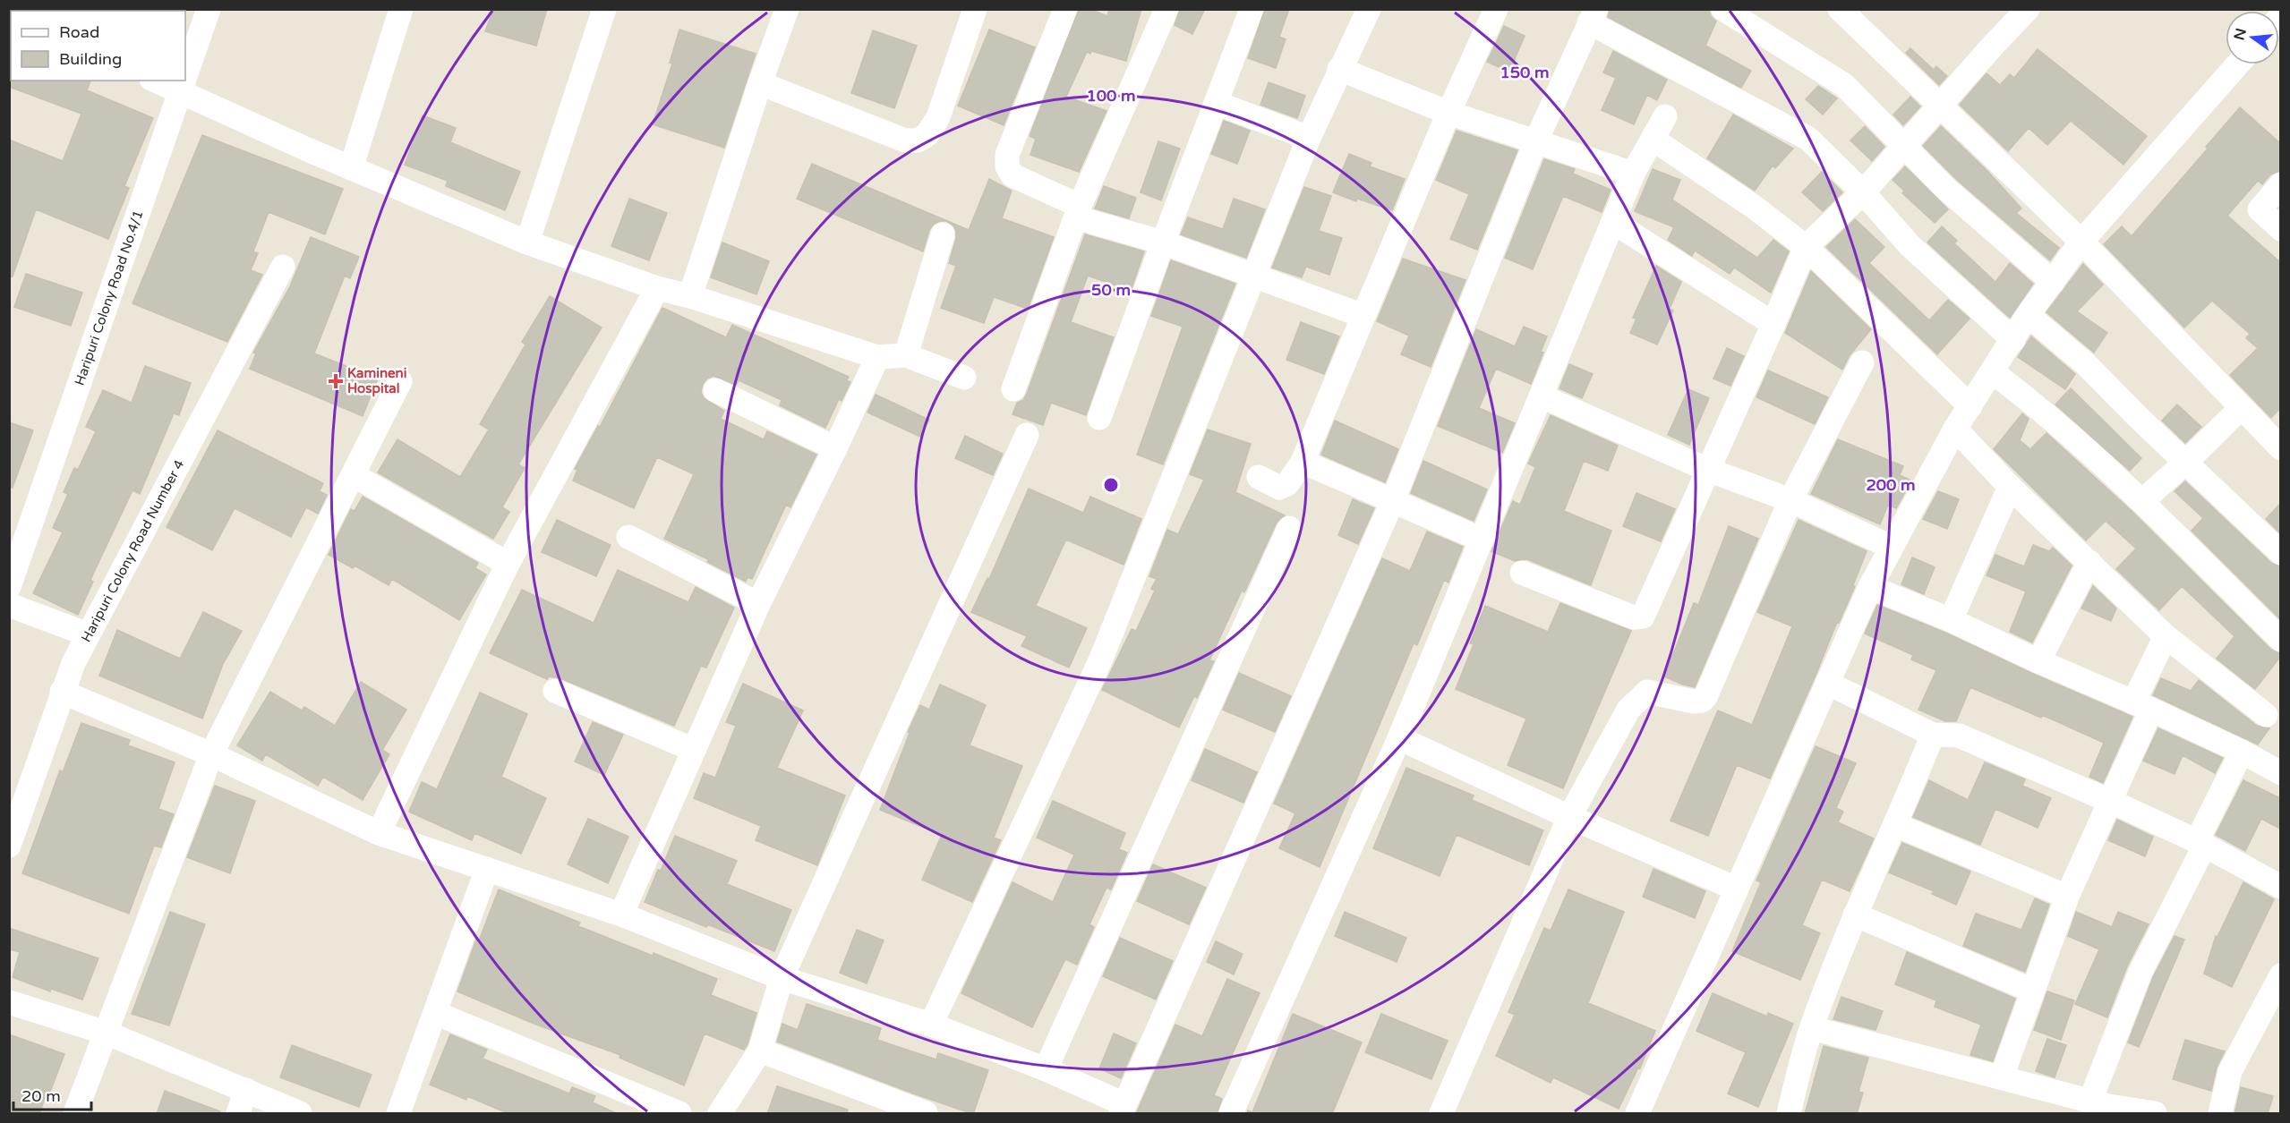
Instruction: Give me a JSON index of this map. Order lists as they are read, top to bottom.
{
  "streets": {
    "street": ["Haripuri Colony Road No.4/1", "Haripuri Colony Road Number 4"]
  },
  "places": {
    "health": ["Kamineni Hospital"]
  },
  "legend": ["Road", "Building"],
  "scale_bar": "20 m",
  "north": "left",
  "rings": [
    "150 m",
    "100 m",
    "50 m",
    "200 m"
  ]
}
